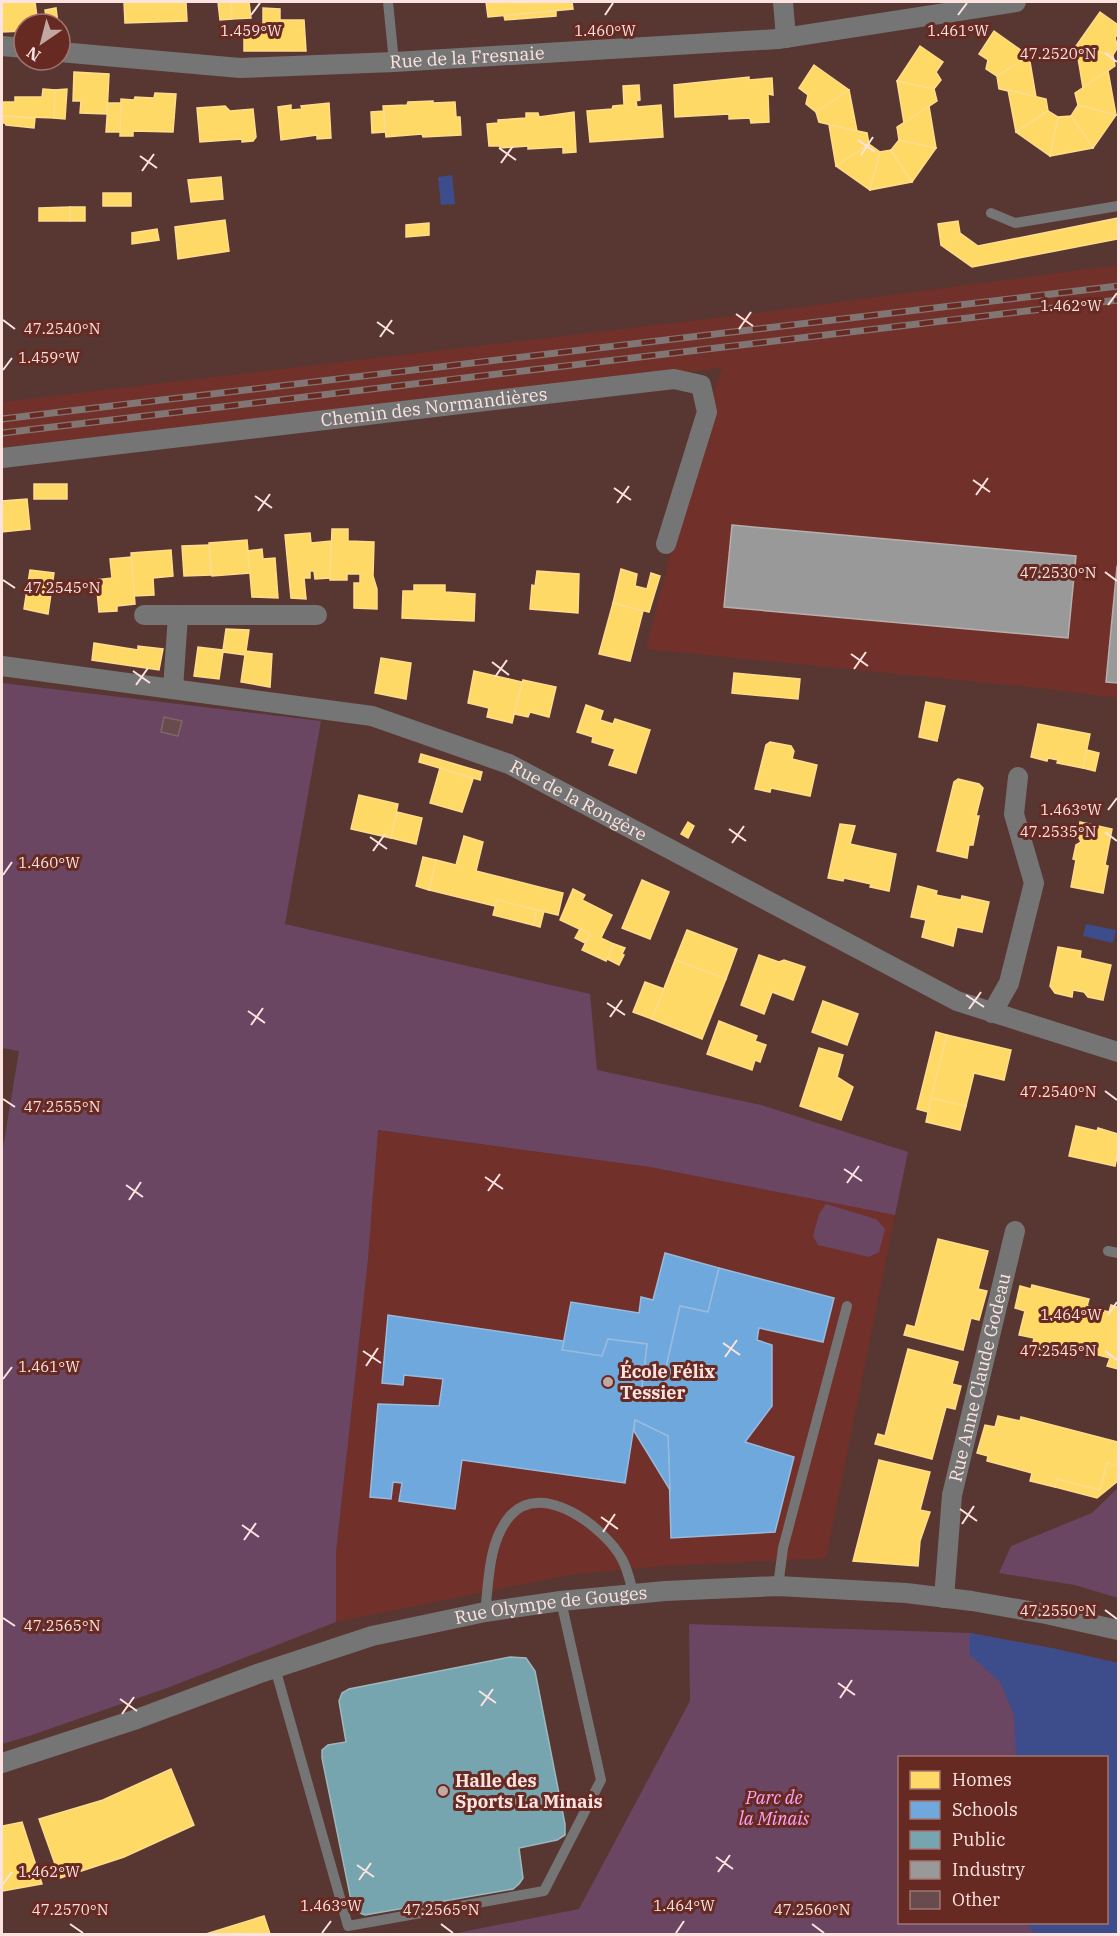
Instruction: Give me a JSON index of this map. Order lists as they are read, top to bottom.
{
  "streets": {
    "street": [
      "Rue de la Fresnaie",
      "Chemin des Normandières",
      "Rue de la Rongère",
      "Rue Anne Claude Godeau",
      "Rue Olympe de Gouges"
    ]
  },
  "crossings": [
    ["Rue Anne Claude Godeau", "Rue Olympe de Gouges"]
  ],
  "parks": ["Parc de la Minais"],
  "places": ["École Félix Tessier", "Halle des Sports La Minais"],
  "legend": [
    "Homes",
    "Schools",
    "Public",
    "Industry",
    "Other"
  ],
  "north": "bottom left",
  "coordinates": [
    "1.459°W",
    "1.460°W",
    "1.461°W",
    "47.2520°N",
    "1.462°W",
    "47.2540°N",
    "47.2530°N",
    "47.2545°N",
    "1.463°W",
    "47.2535°N",
    "47.2555°N",
    "1.464°W",
    "47.2550°N",
    "47.2565°N",
    "47.2570°N",
    "47.2560°N"
  ]
}
